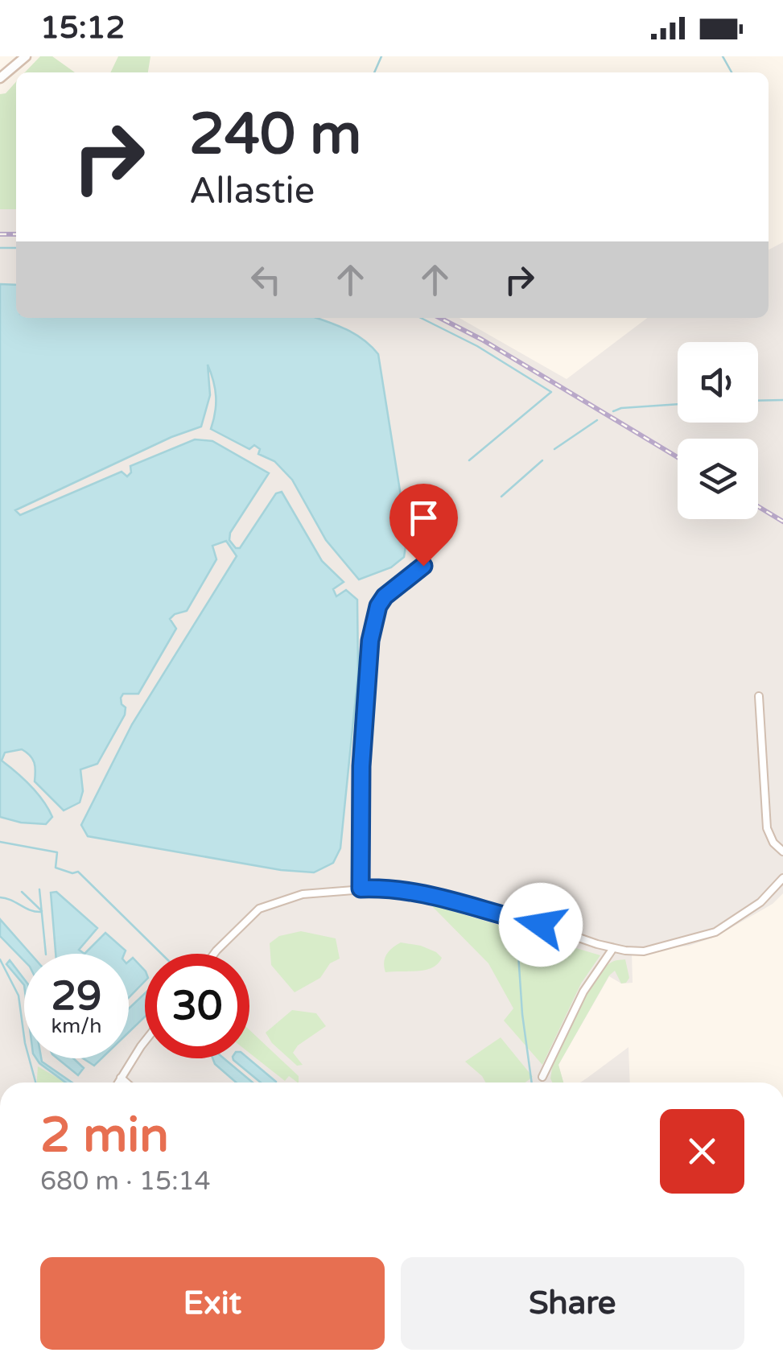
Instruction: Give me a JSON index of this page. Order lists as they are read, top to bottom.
{
  "page": {
    "status": "15:12",
    "turn": ["240 m", "Allastie"],
    "speed": "29 km/h",
    "limit": "30",
    "heading": ["2 min", "680 m · 15:14"],
    "buttons": ["Exit", "Share"]
  }
}
